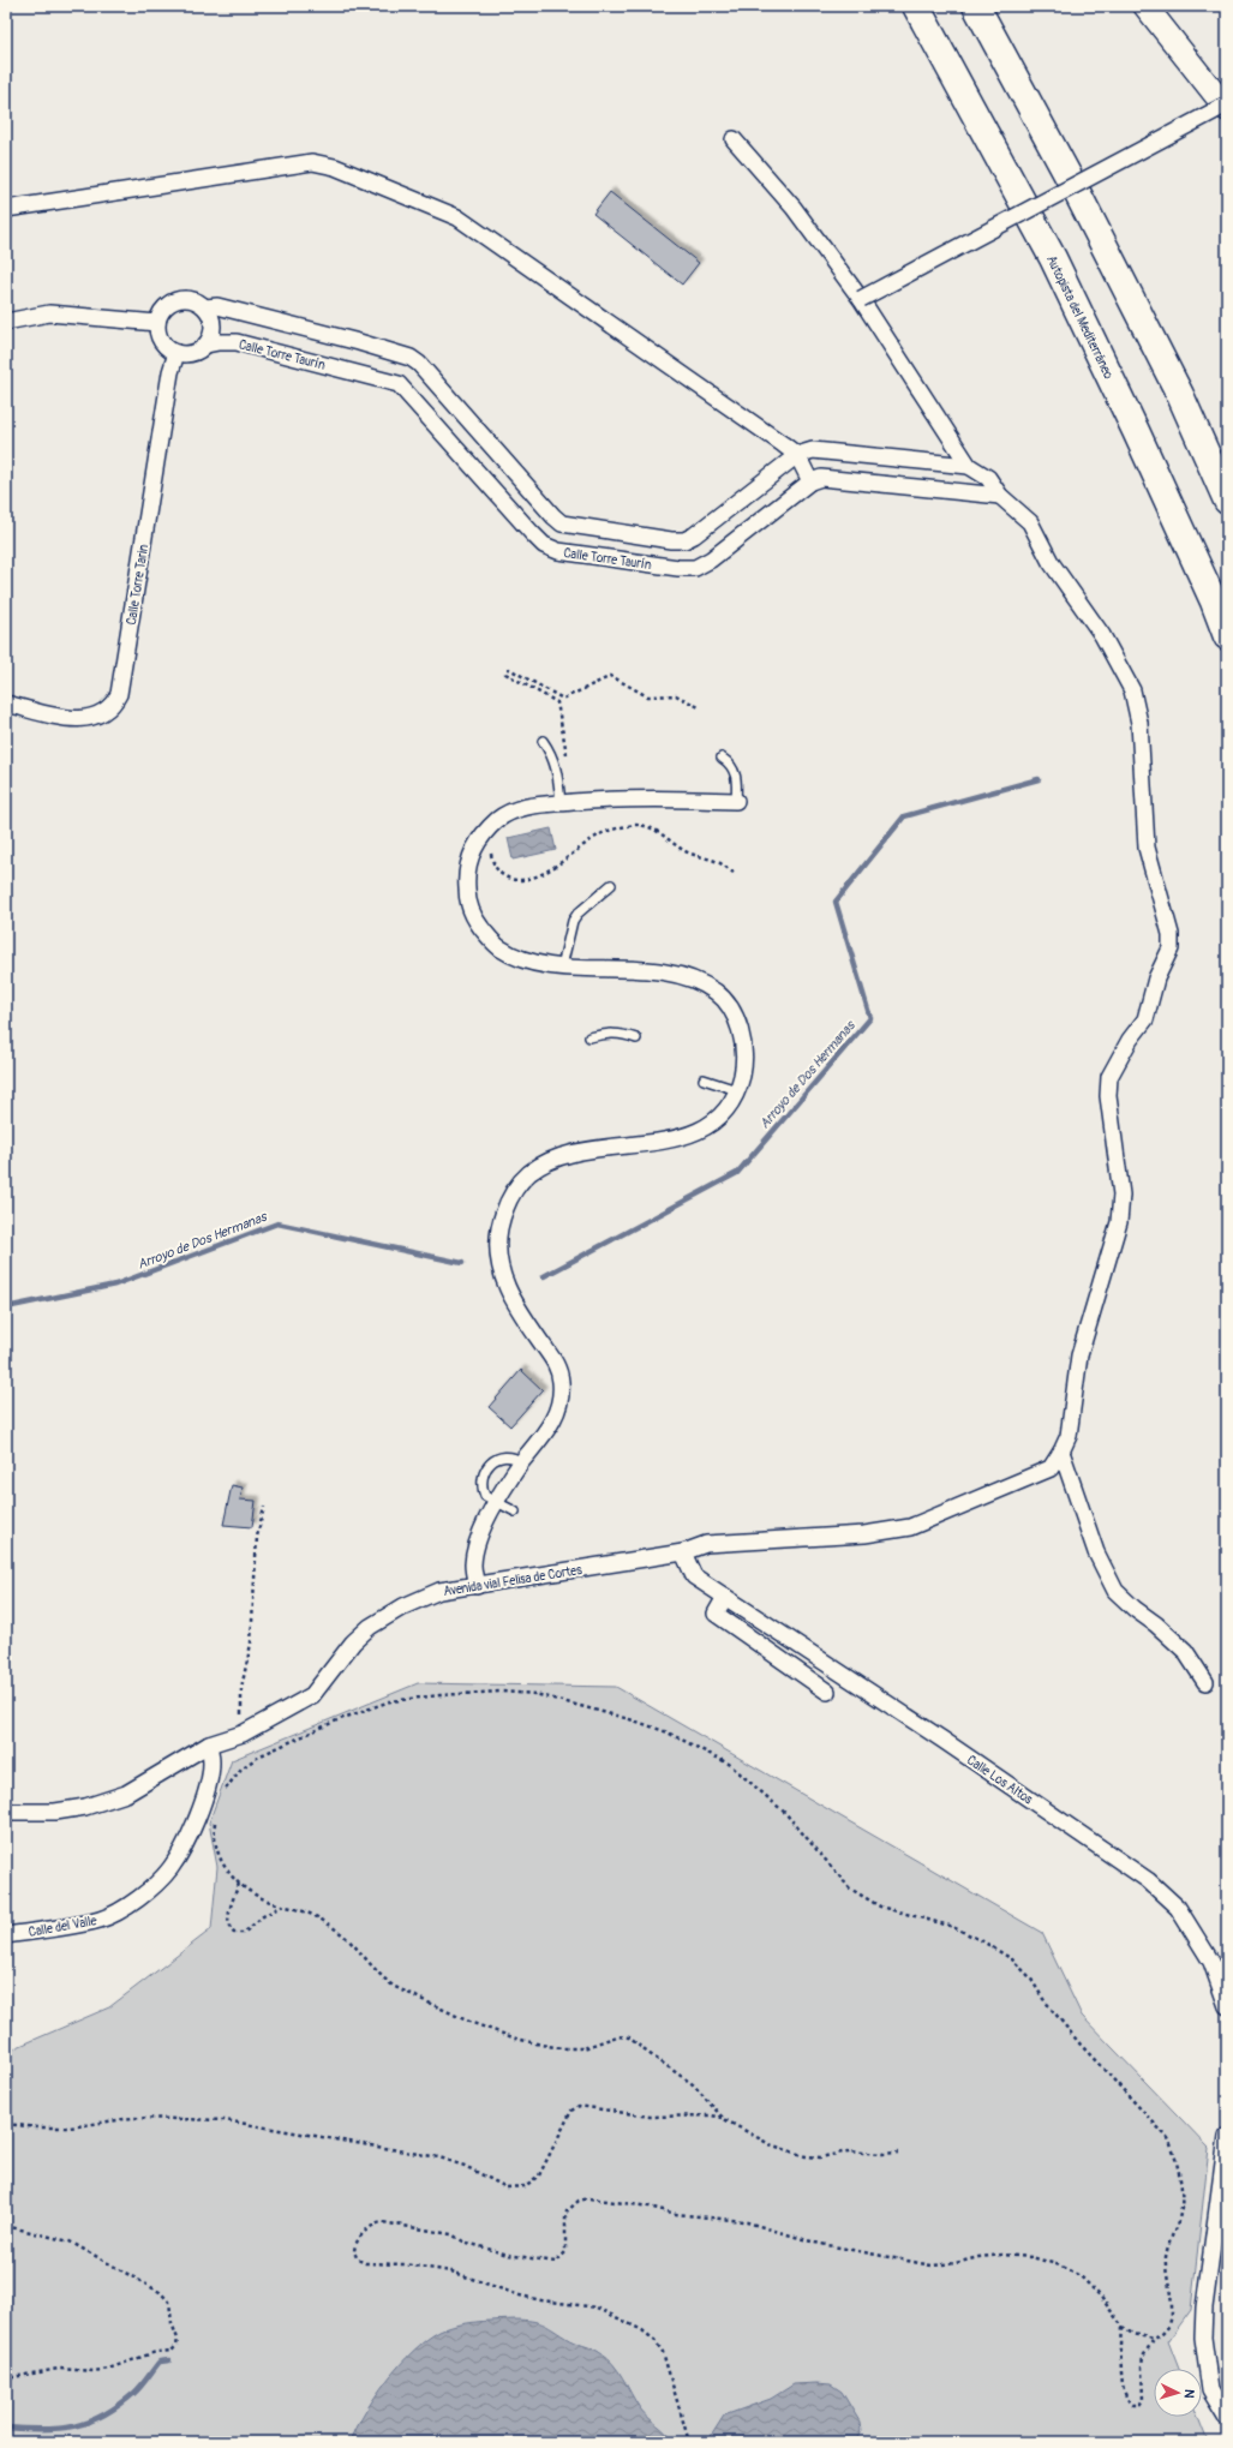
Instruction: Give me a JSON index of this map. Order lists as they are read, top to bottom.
{
  "streets": {
    "highway": ["Autopista del Mediterráneo"],
    "street": [
      "Calle Torre Taurín",
      "Calle Torre Tarin",
      "Avenida vial Felisa de Cortes",
      "Calle Los Altos",
      "Calle del Valle"
    ]
  },
  "crossings": [
    ["Calle Torre Taurín", "Calle Torre Tarin"],
    ["Avenida vial Felisa de Cortes", "Calle Los Altos"],
    ["Avenida vial Felisa de Cortes", "Calle del Valle"]
  ],
  "water": ["Arroyo de Dos Hermanas"],
  "north": "right"
}
